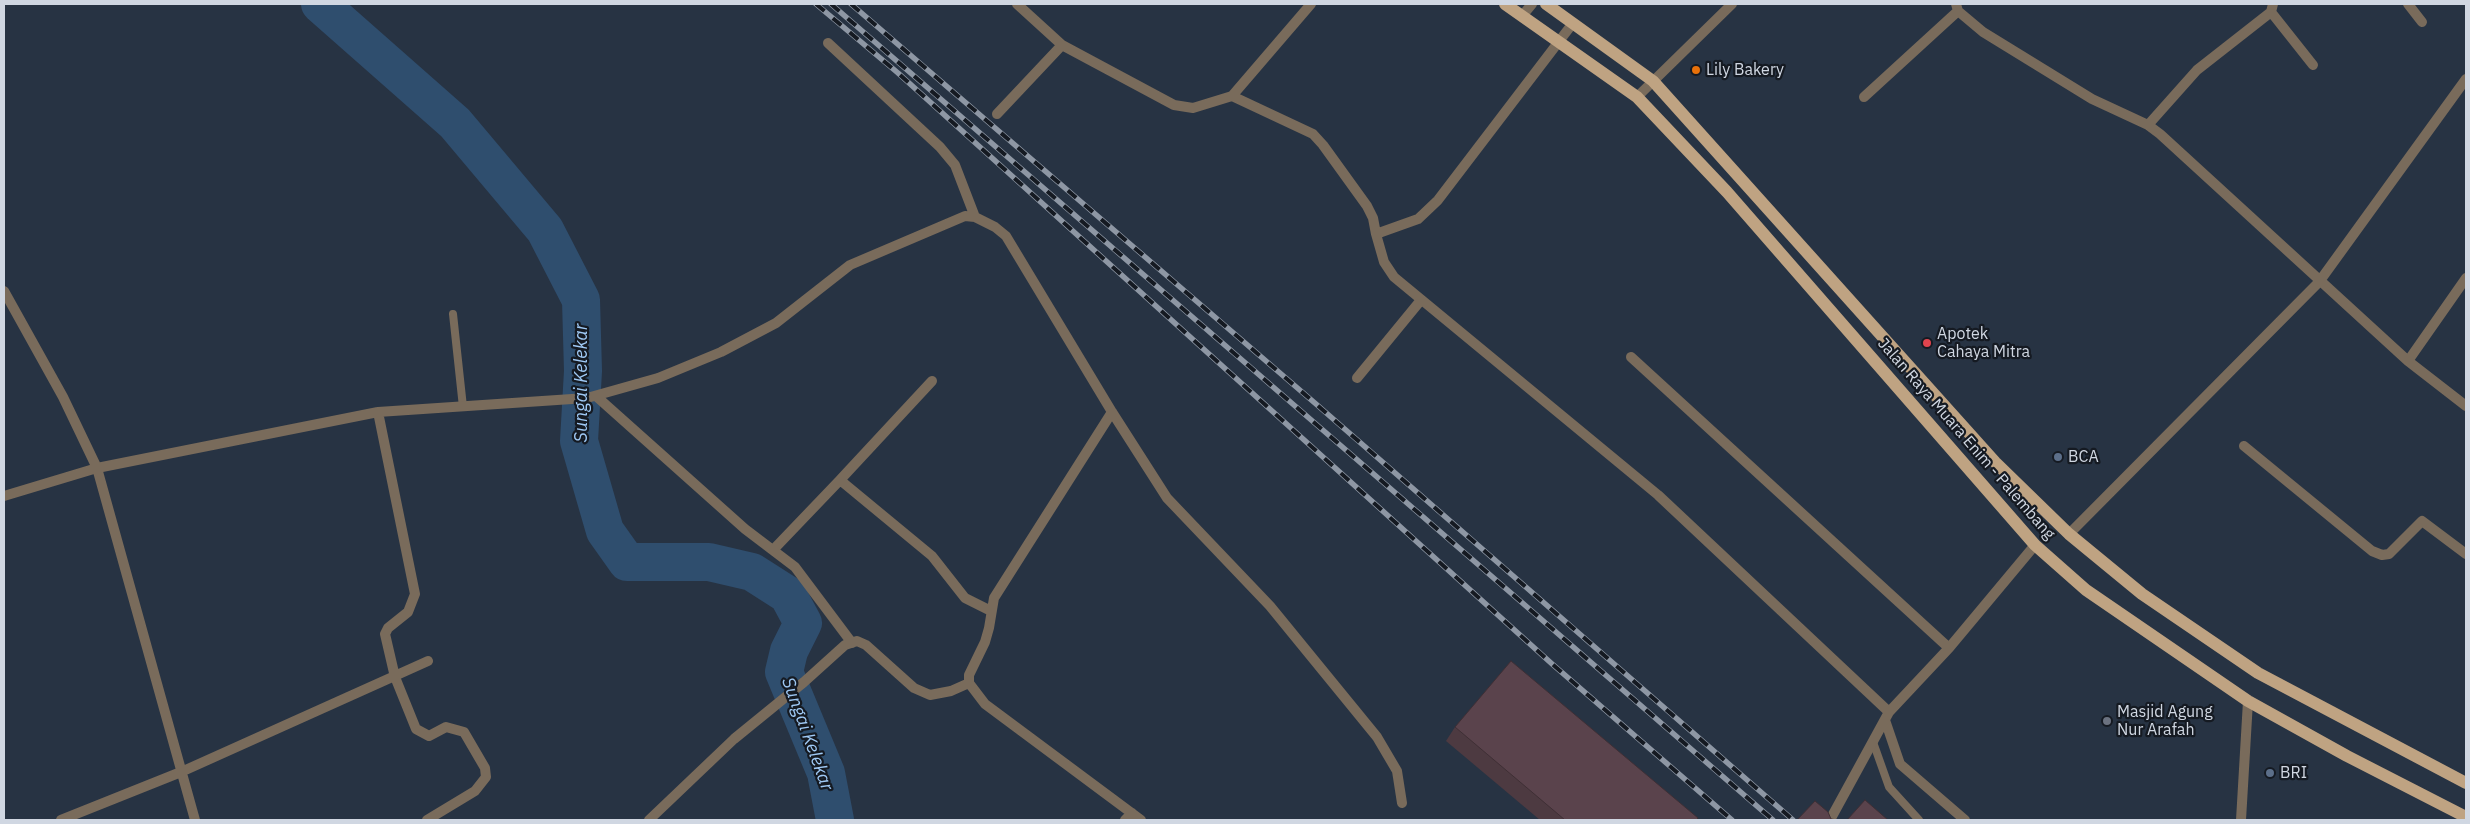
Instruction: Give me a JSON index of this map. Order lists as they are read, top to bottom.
{
  "streets": {
    "main road": ["Jalan Raya Muara Enim - Palembang"]
  },
  "water": ["Sungai Kelekar"],
  "places": [
    "Lily Bakery",
    "Apotek Cahaya Mitra",
    "BCA",
    "Masjid Agung Nur Arafah",
    "BRI"
  ]
}
